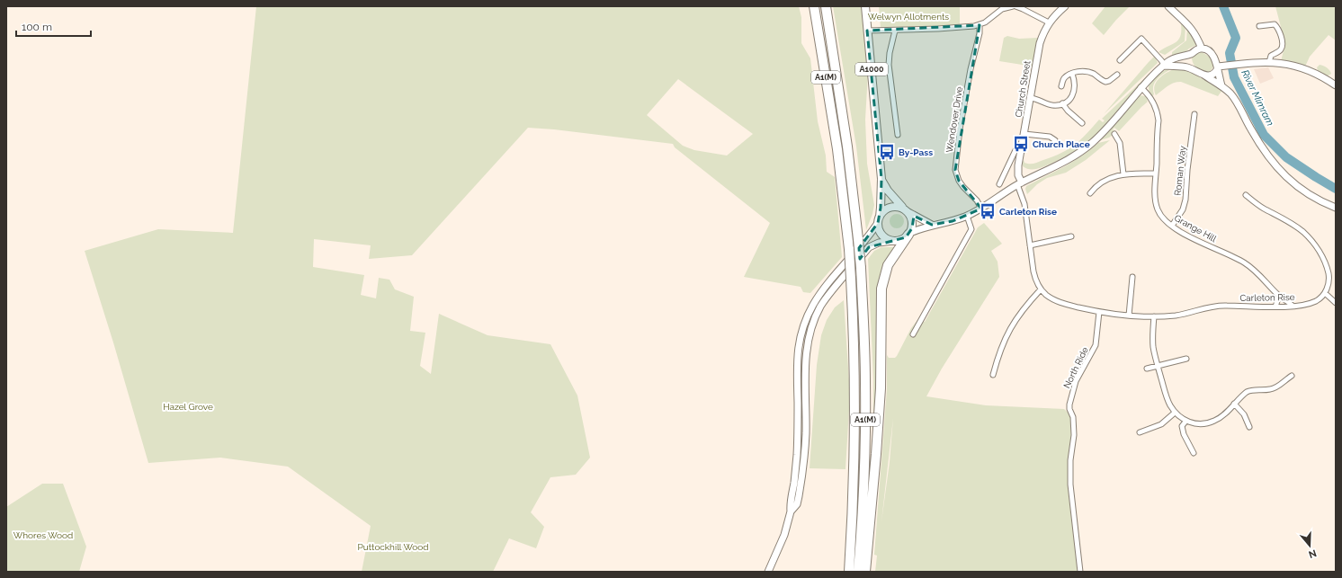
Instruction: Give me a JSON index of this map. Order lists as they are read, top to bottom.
{
  "streets": {
    "highway": ["A1(M)"],
    "main road": ["A1000", "Church Street"],
    "street": [
      "Wendover Drive",
      "Roman Way",
      "Grange Hill",
      "Carleton Rise",
      "North Ride"
    ]
  },
  "crossings": [
    ["Roman Way", "Grange Hill"],
    ["Grange Hill", "Carleton Rise"],
    ["Carleton Rise", "North Ride"]
  ],
  "water": ["River Mimram"],
  "parks": [
    "Welwyn Allotments",
    "Hazel Grove",
    "Whores Wood",
    "Puttockhill Wood"
  ],
  "places": {
    "bus stop": ["Church Place", "By-Pass", "Carleton Rise"]
  },
  "scale_bar": "100 m",
  "north": "bottom"
}
